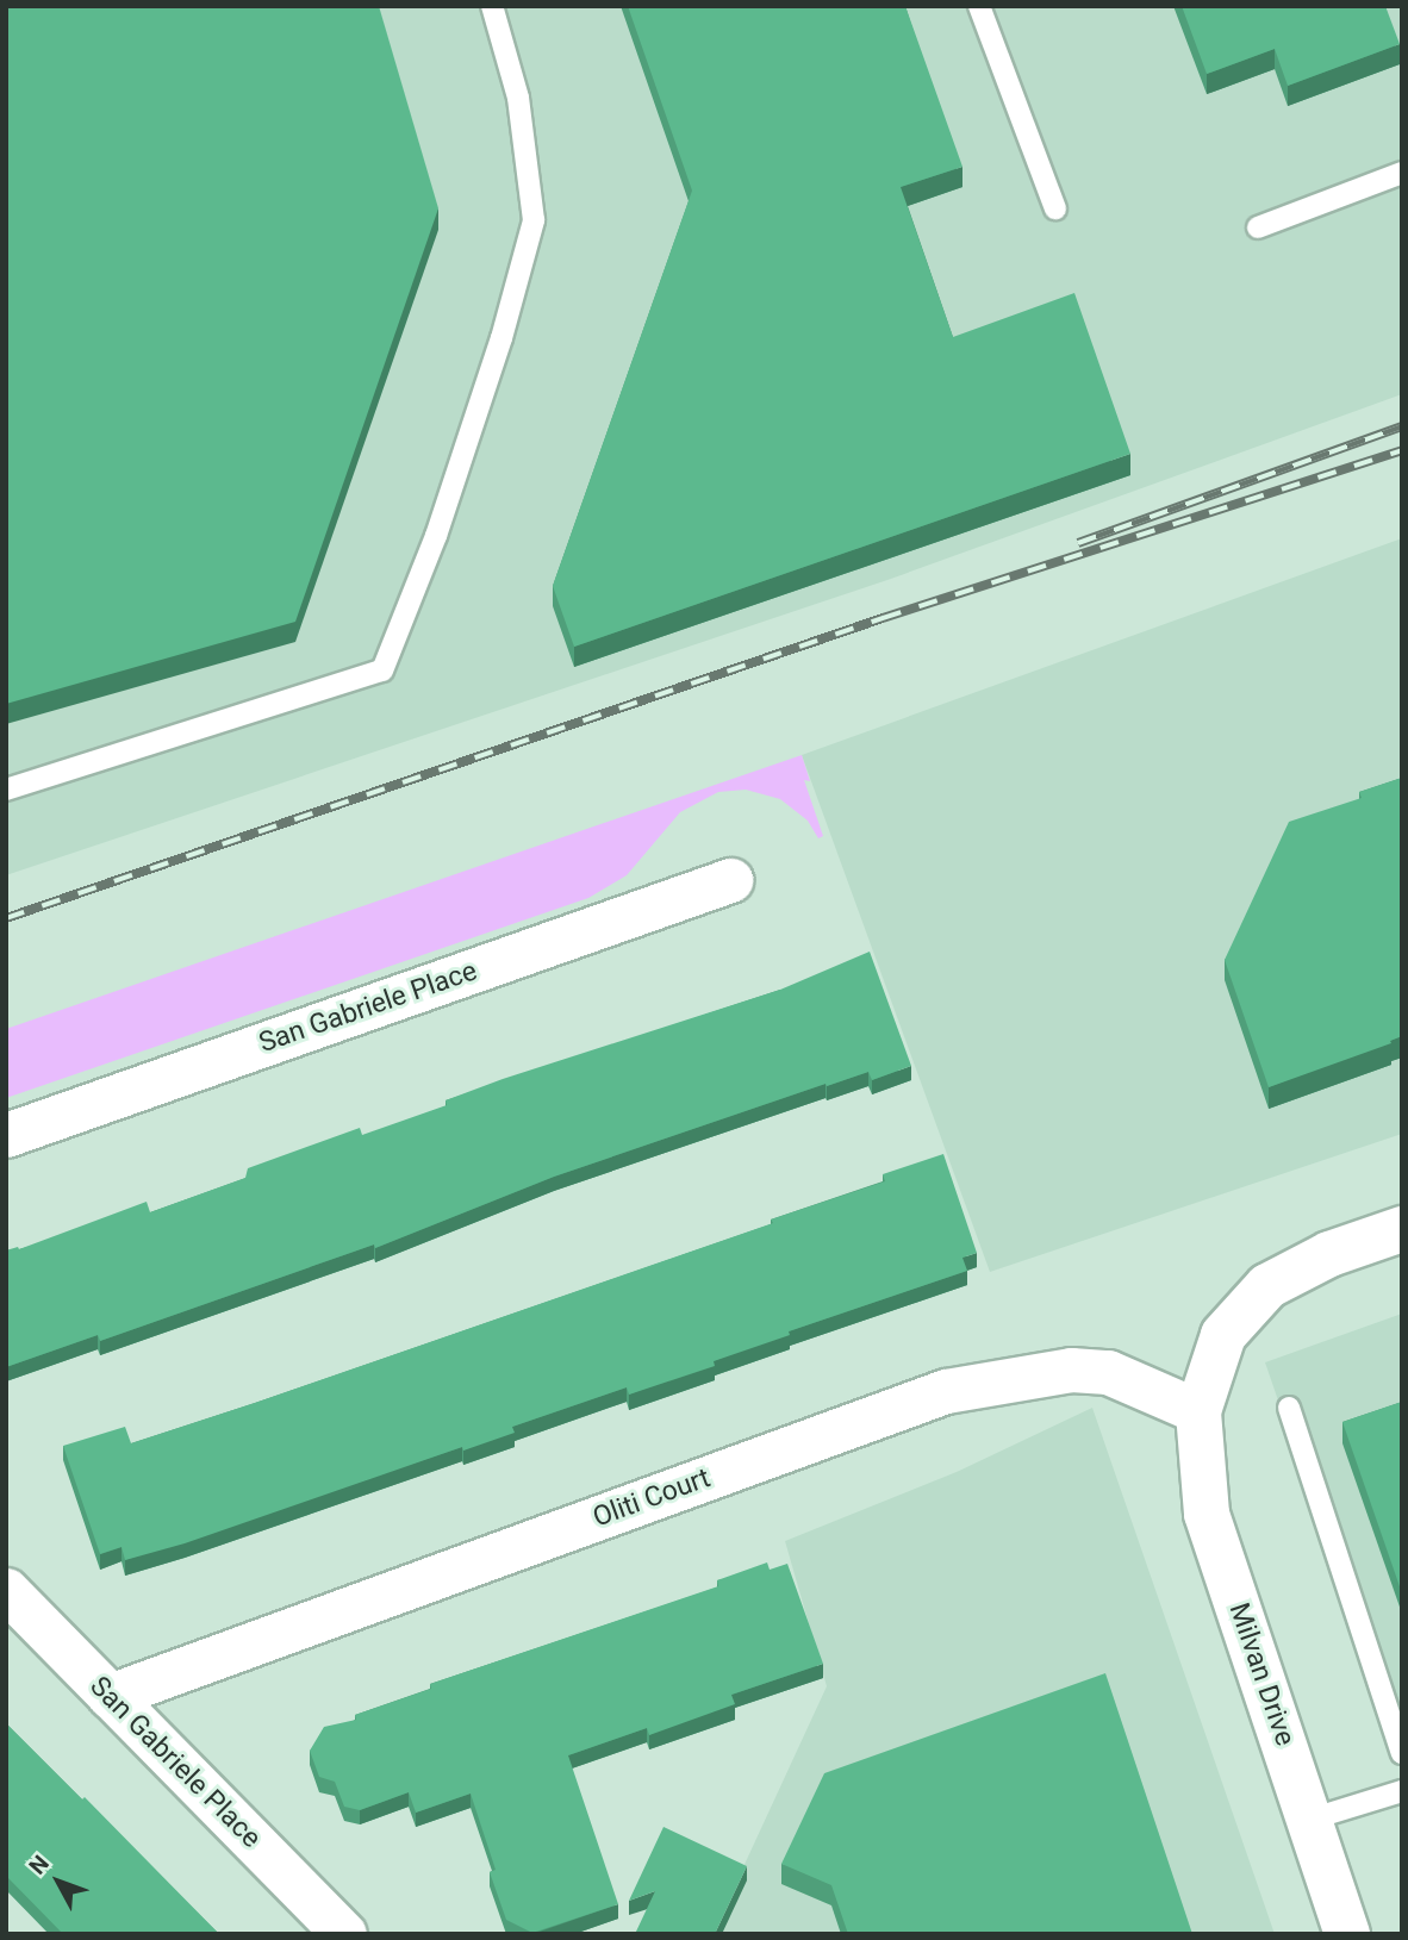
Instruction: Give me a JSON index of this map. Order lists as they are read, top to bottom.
{
  "streets": {
    "street": ["San Gabriele Place", "Oliti Court", "Milvan Drive"]
  },
  "crossings": [
    ["San Gabriele Place", "Oliti Court"],
    ["Oliti Court", "Milvan Drive"]
  ],
  "north": "top left"
}
